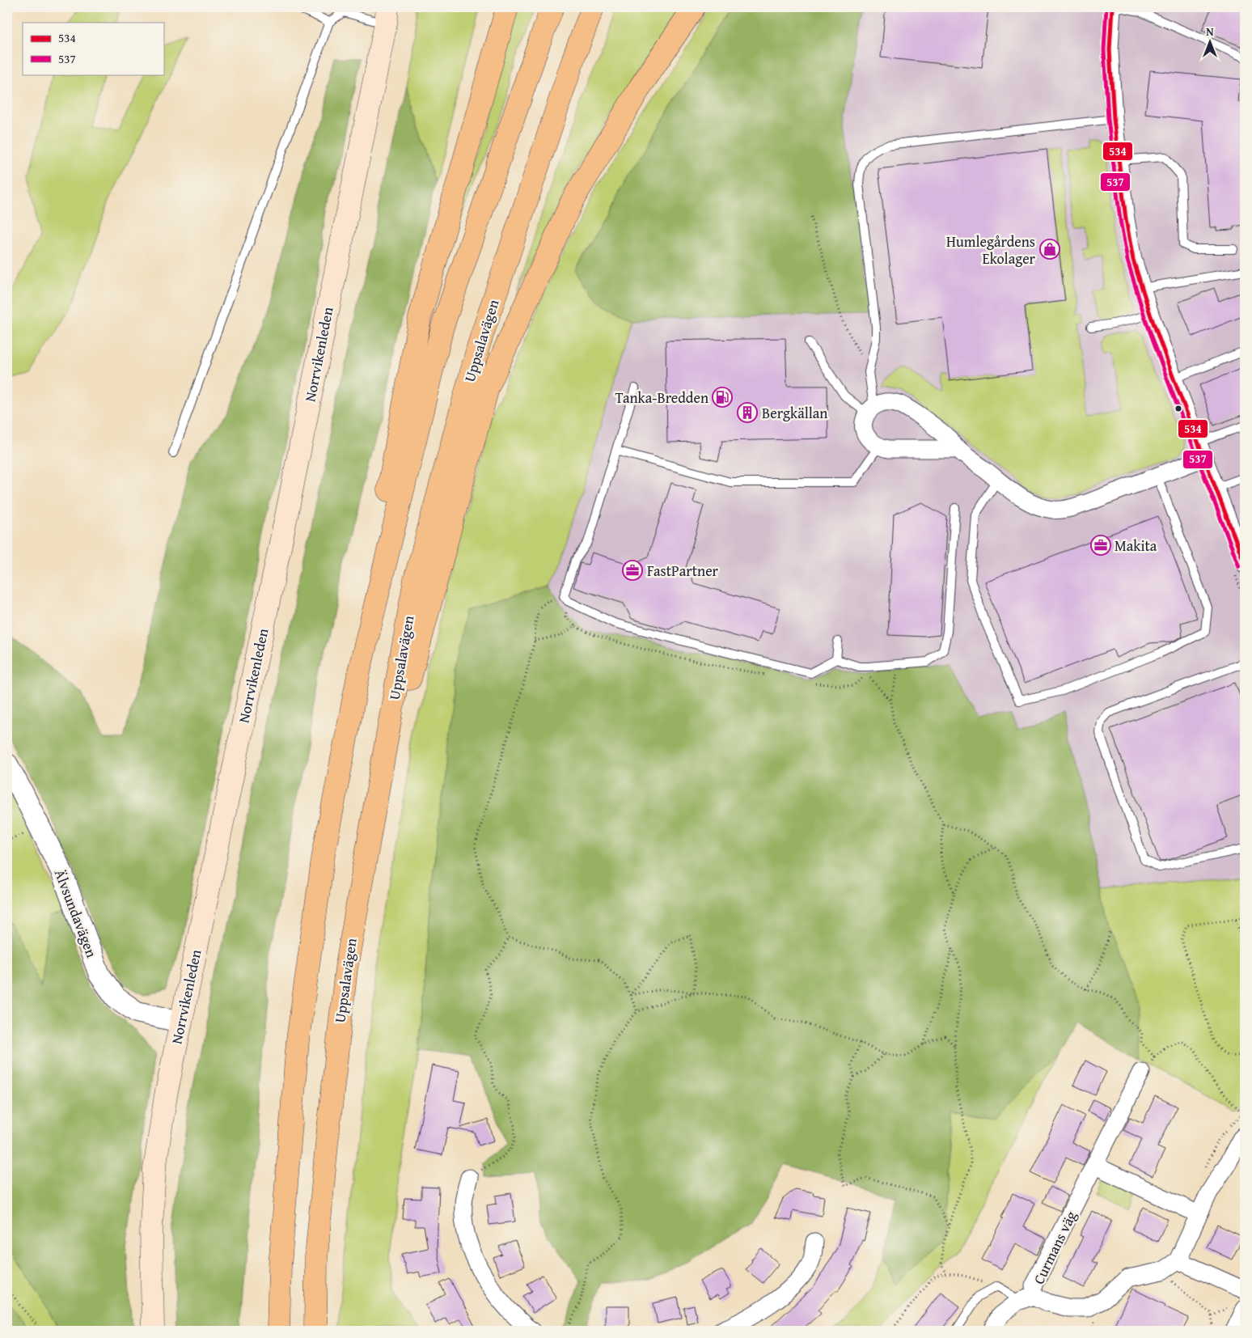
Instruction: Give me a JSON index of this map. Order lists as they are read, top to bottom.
{
  "streets": {
    "highway": ["Uppsalavägen"],
    "main road": ["Norrvikenleden"],
    "street": ["Älvsundavägen", "Curmans väg"]
  },
  "crossings": [
    ["Norrvikenleden", "Älvsundavägen"]
  ],
  "places": {
    "shop": ["Humlegårdens Ekolager"],
    "fuel station": ["Tanka-Bredden"],
    "building": ["Bergkällan"],
    "office": ["Makita", "FastPartner"]
  },
  "lines": ["transit line 534", "transit line 537"],
  "legend": ["534", "537"],
  "north": "top"
}
